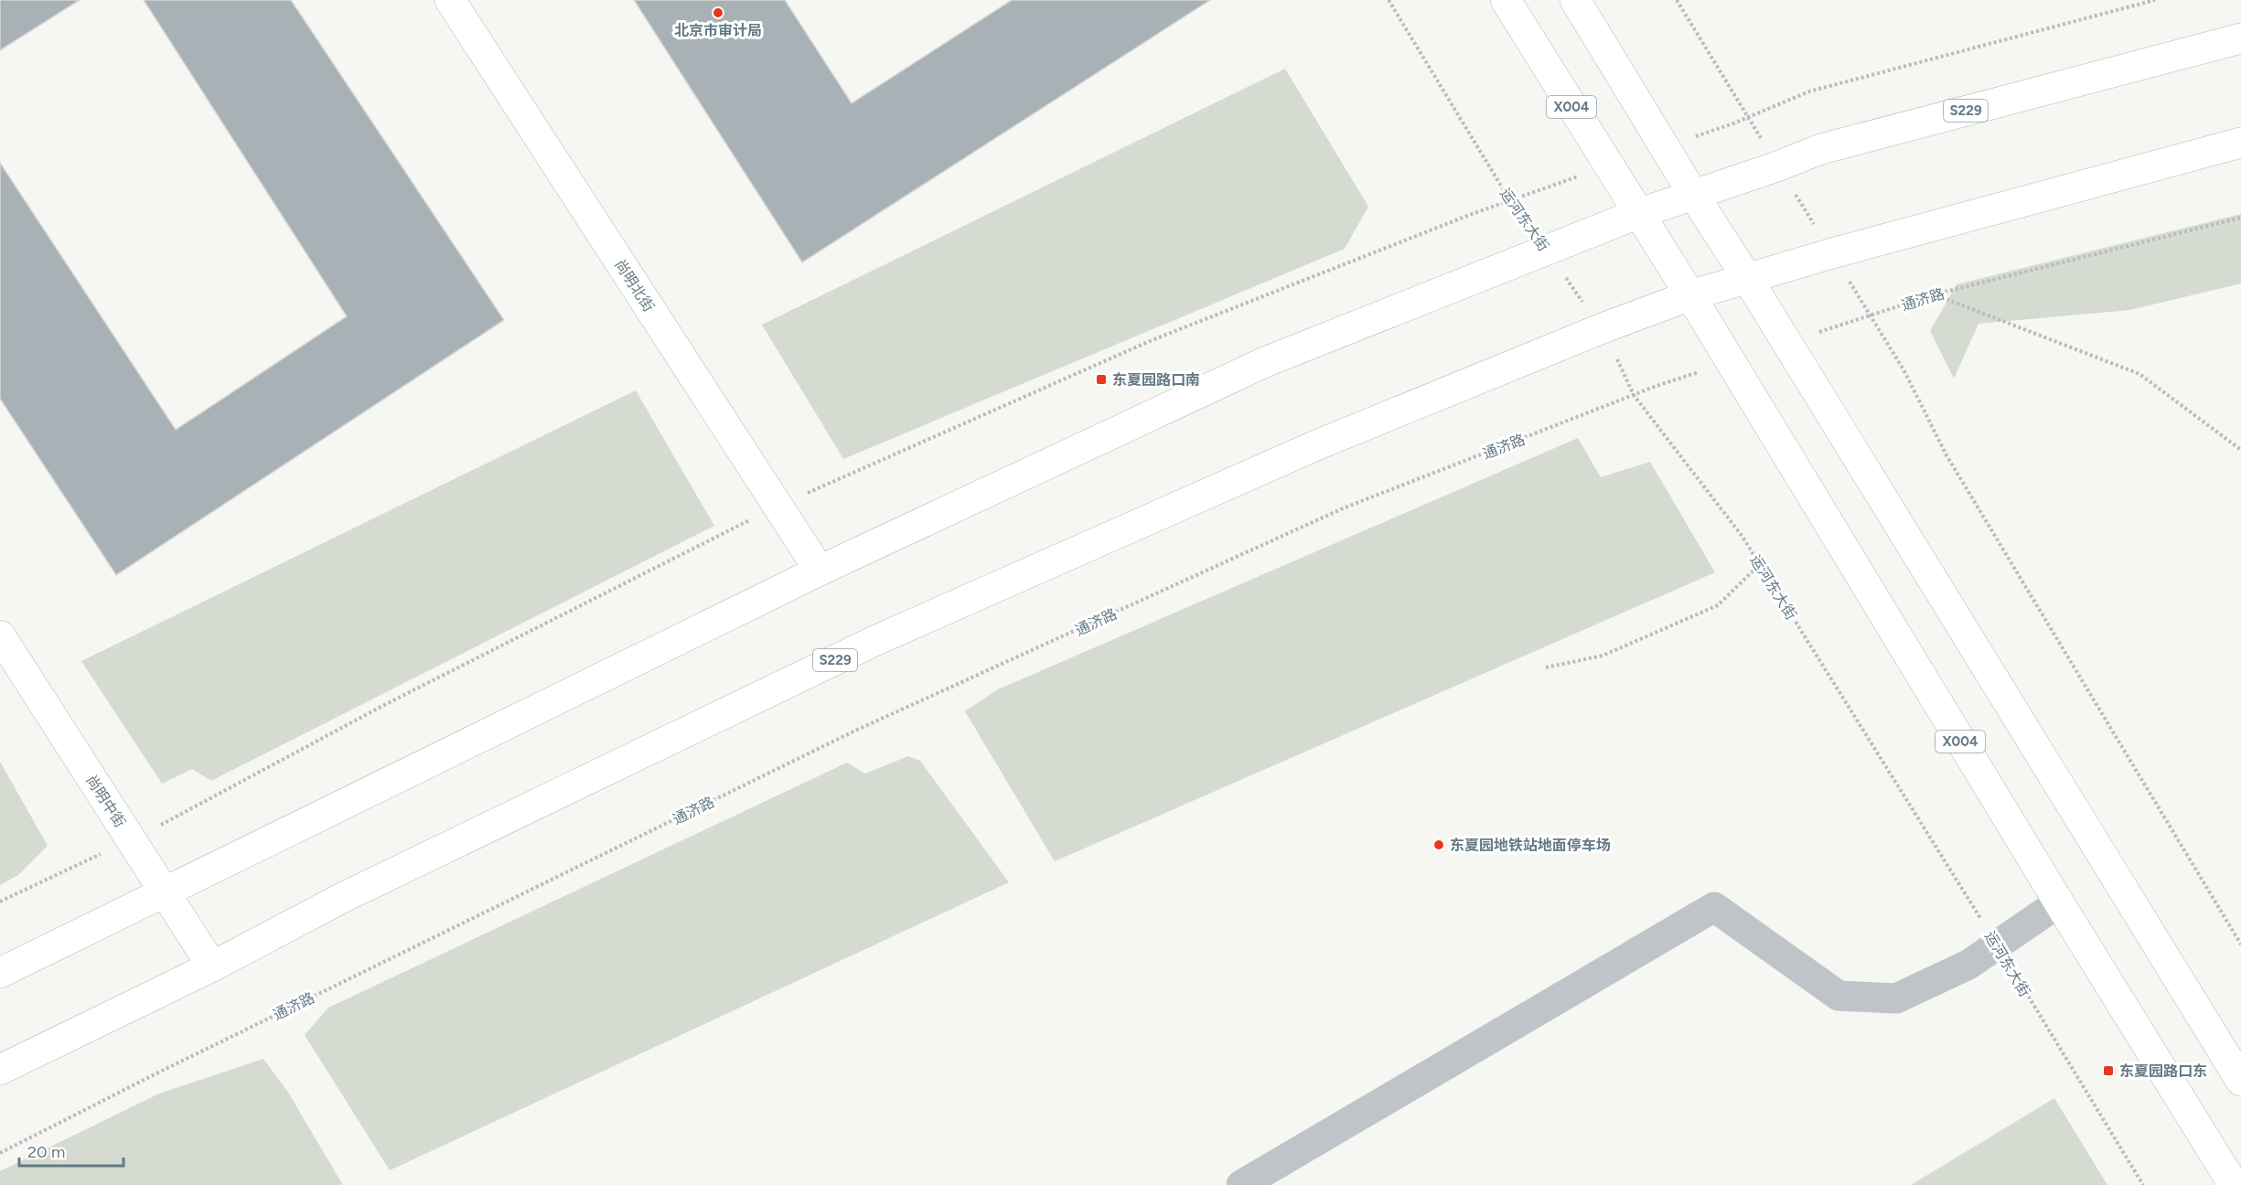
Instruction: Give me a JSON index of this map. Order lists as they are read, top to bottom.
{
  "streets": {
    "main road": [
      "X004",
      "S229",
      "尚明北街",
      "尚明中街"
    ],
    "path": ["运河东大街", "通济路"]
  },
  "crossings": [
    ["X004", "S229"],
    ["X004", "通济路"],
    ["S229", "运河东大街"],
    ["S229", "尚明北街"],
    ["S229", "尚明中街"],
    ["运河东大街", "通济路"]
  ],
  "places": {
    "other": ["北京市审计局", "东夏园地铁站地面停车场"],
    "transit": ["东夏园路口南", "东夏园路口东"]
  },
  "scale_bar": "20 m"
}
